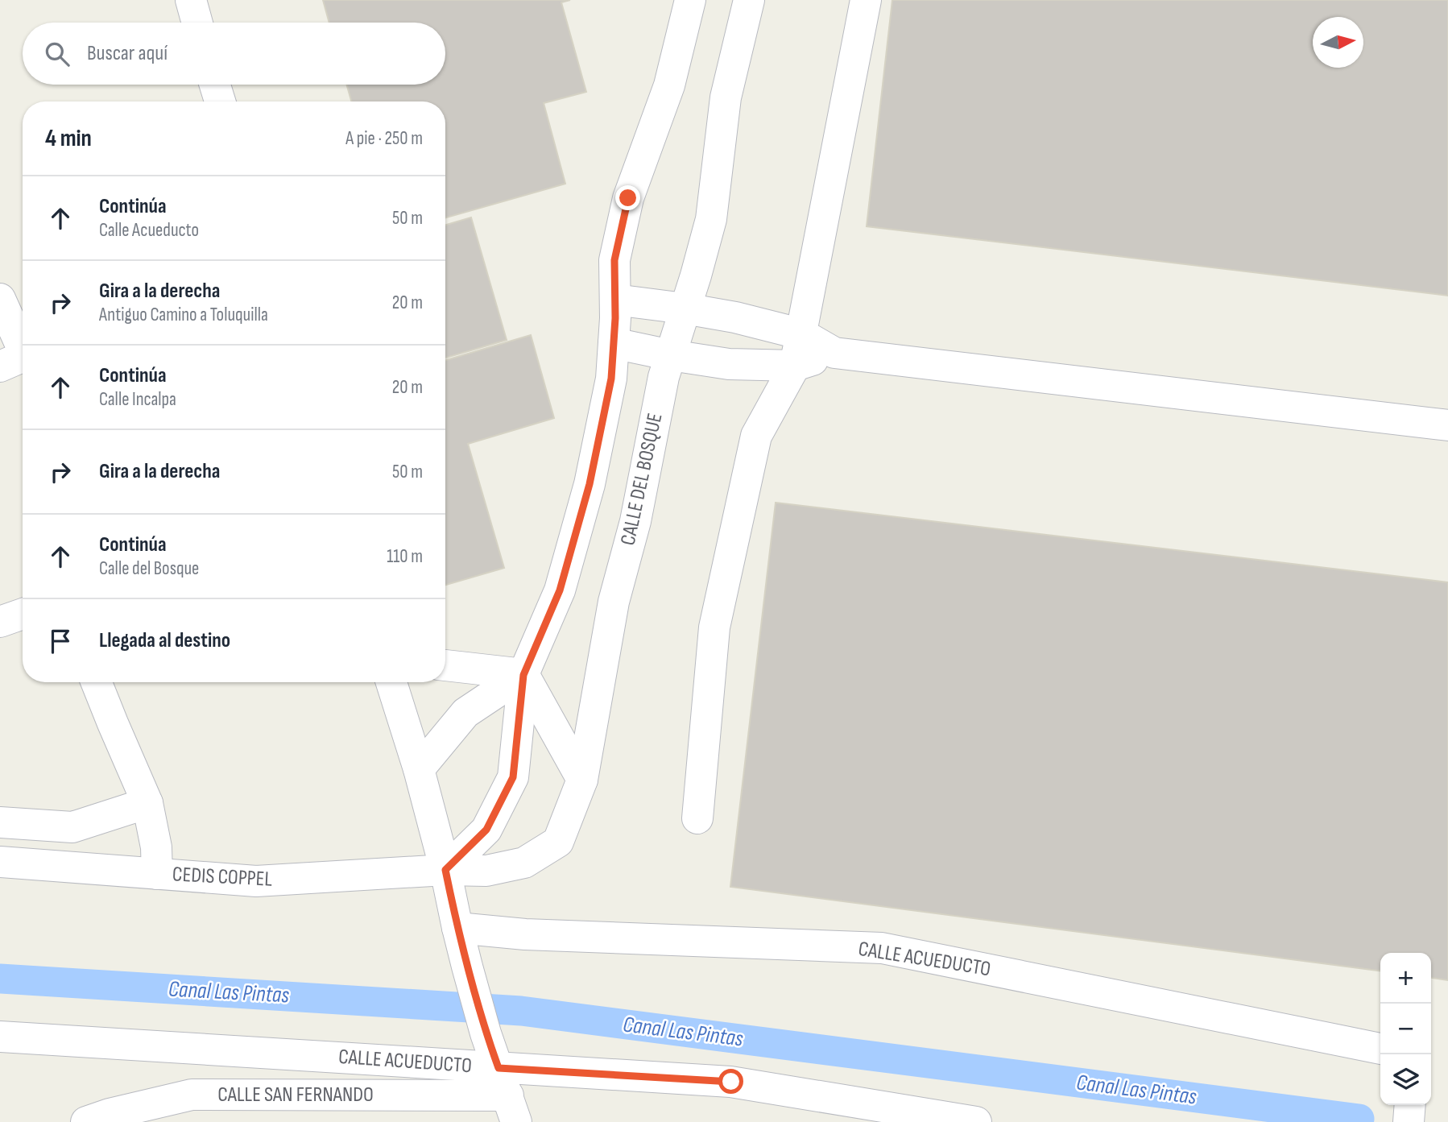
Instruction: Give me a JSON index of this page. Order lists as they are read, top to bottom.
{
  "streets": {
    "street": [
      "CALLE DEL BOSQUE",
      "CEDIS COPPEL",
      "CALLE ACUEDUCTO",
      "CALLE SAN FERNANDO"
    ]
  },
  "crossings": [
    ["CALLE DEL BOSQUE", "CEDIS COPPEL"],
    ["CALLE ACUEDUCTO", "CALLE SAN FERNANDO"]
  ],
  "water": ["Canal Las Pintas"],
  "north": "right",
  "page": {
    "search": "Buscar aquí",
    "heading": ["4 min", "A pie · 250 m"],
    "list": [
      ["Continúa", "Calle Acueducto", "50 m"],
      ["Gira a la derecha", "Antiguo Camino a Toluquilla", "20 m"],
      ["Continúa", "Calle Incalpa", "20 m"],
      ["Gira a la derecha", "50 m"],
      ["Continúa", "Calle del Bosque", "110 m"],
      "Llegada al destino"
    ],
    "map_buttons": ["+", "−"]
  }
}
